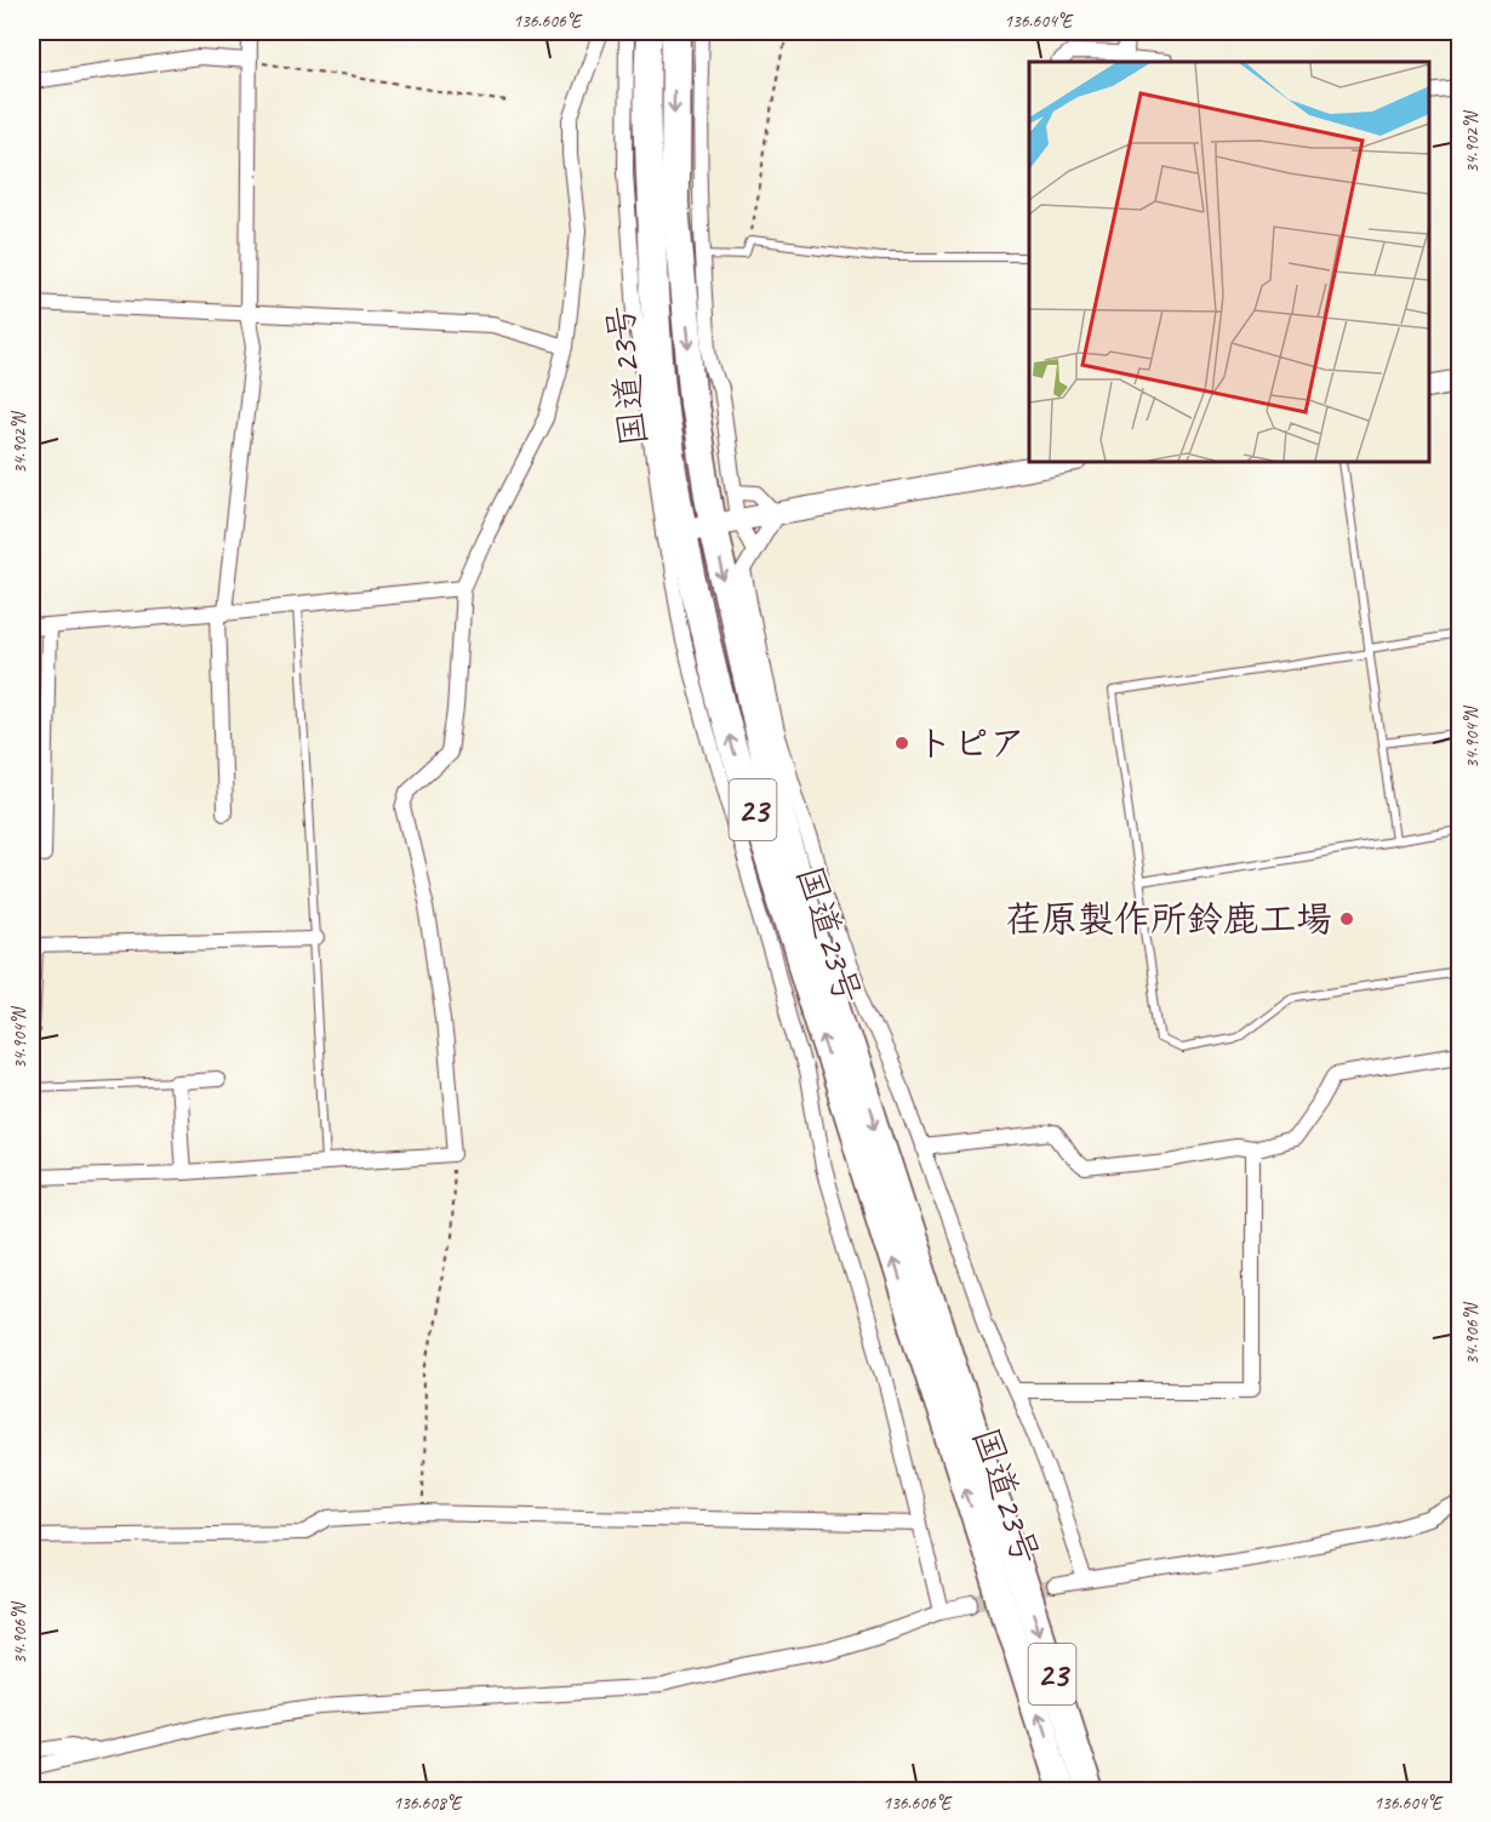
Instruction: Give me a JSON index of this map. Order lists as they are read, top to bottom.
{
  "streets": {
    "highway": ["国道23号", "23"]
  },
  "places": ["トピア", "荏原製作所鈴鹿工場"],
  "coordinates": [
    "136.606°E",
    "136.604°E",
    "34.902°N",
    "34.904°N",
    "34.906°N",
    "136.608°E"
  ]
}
